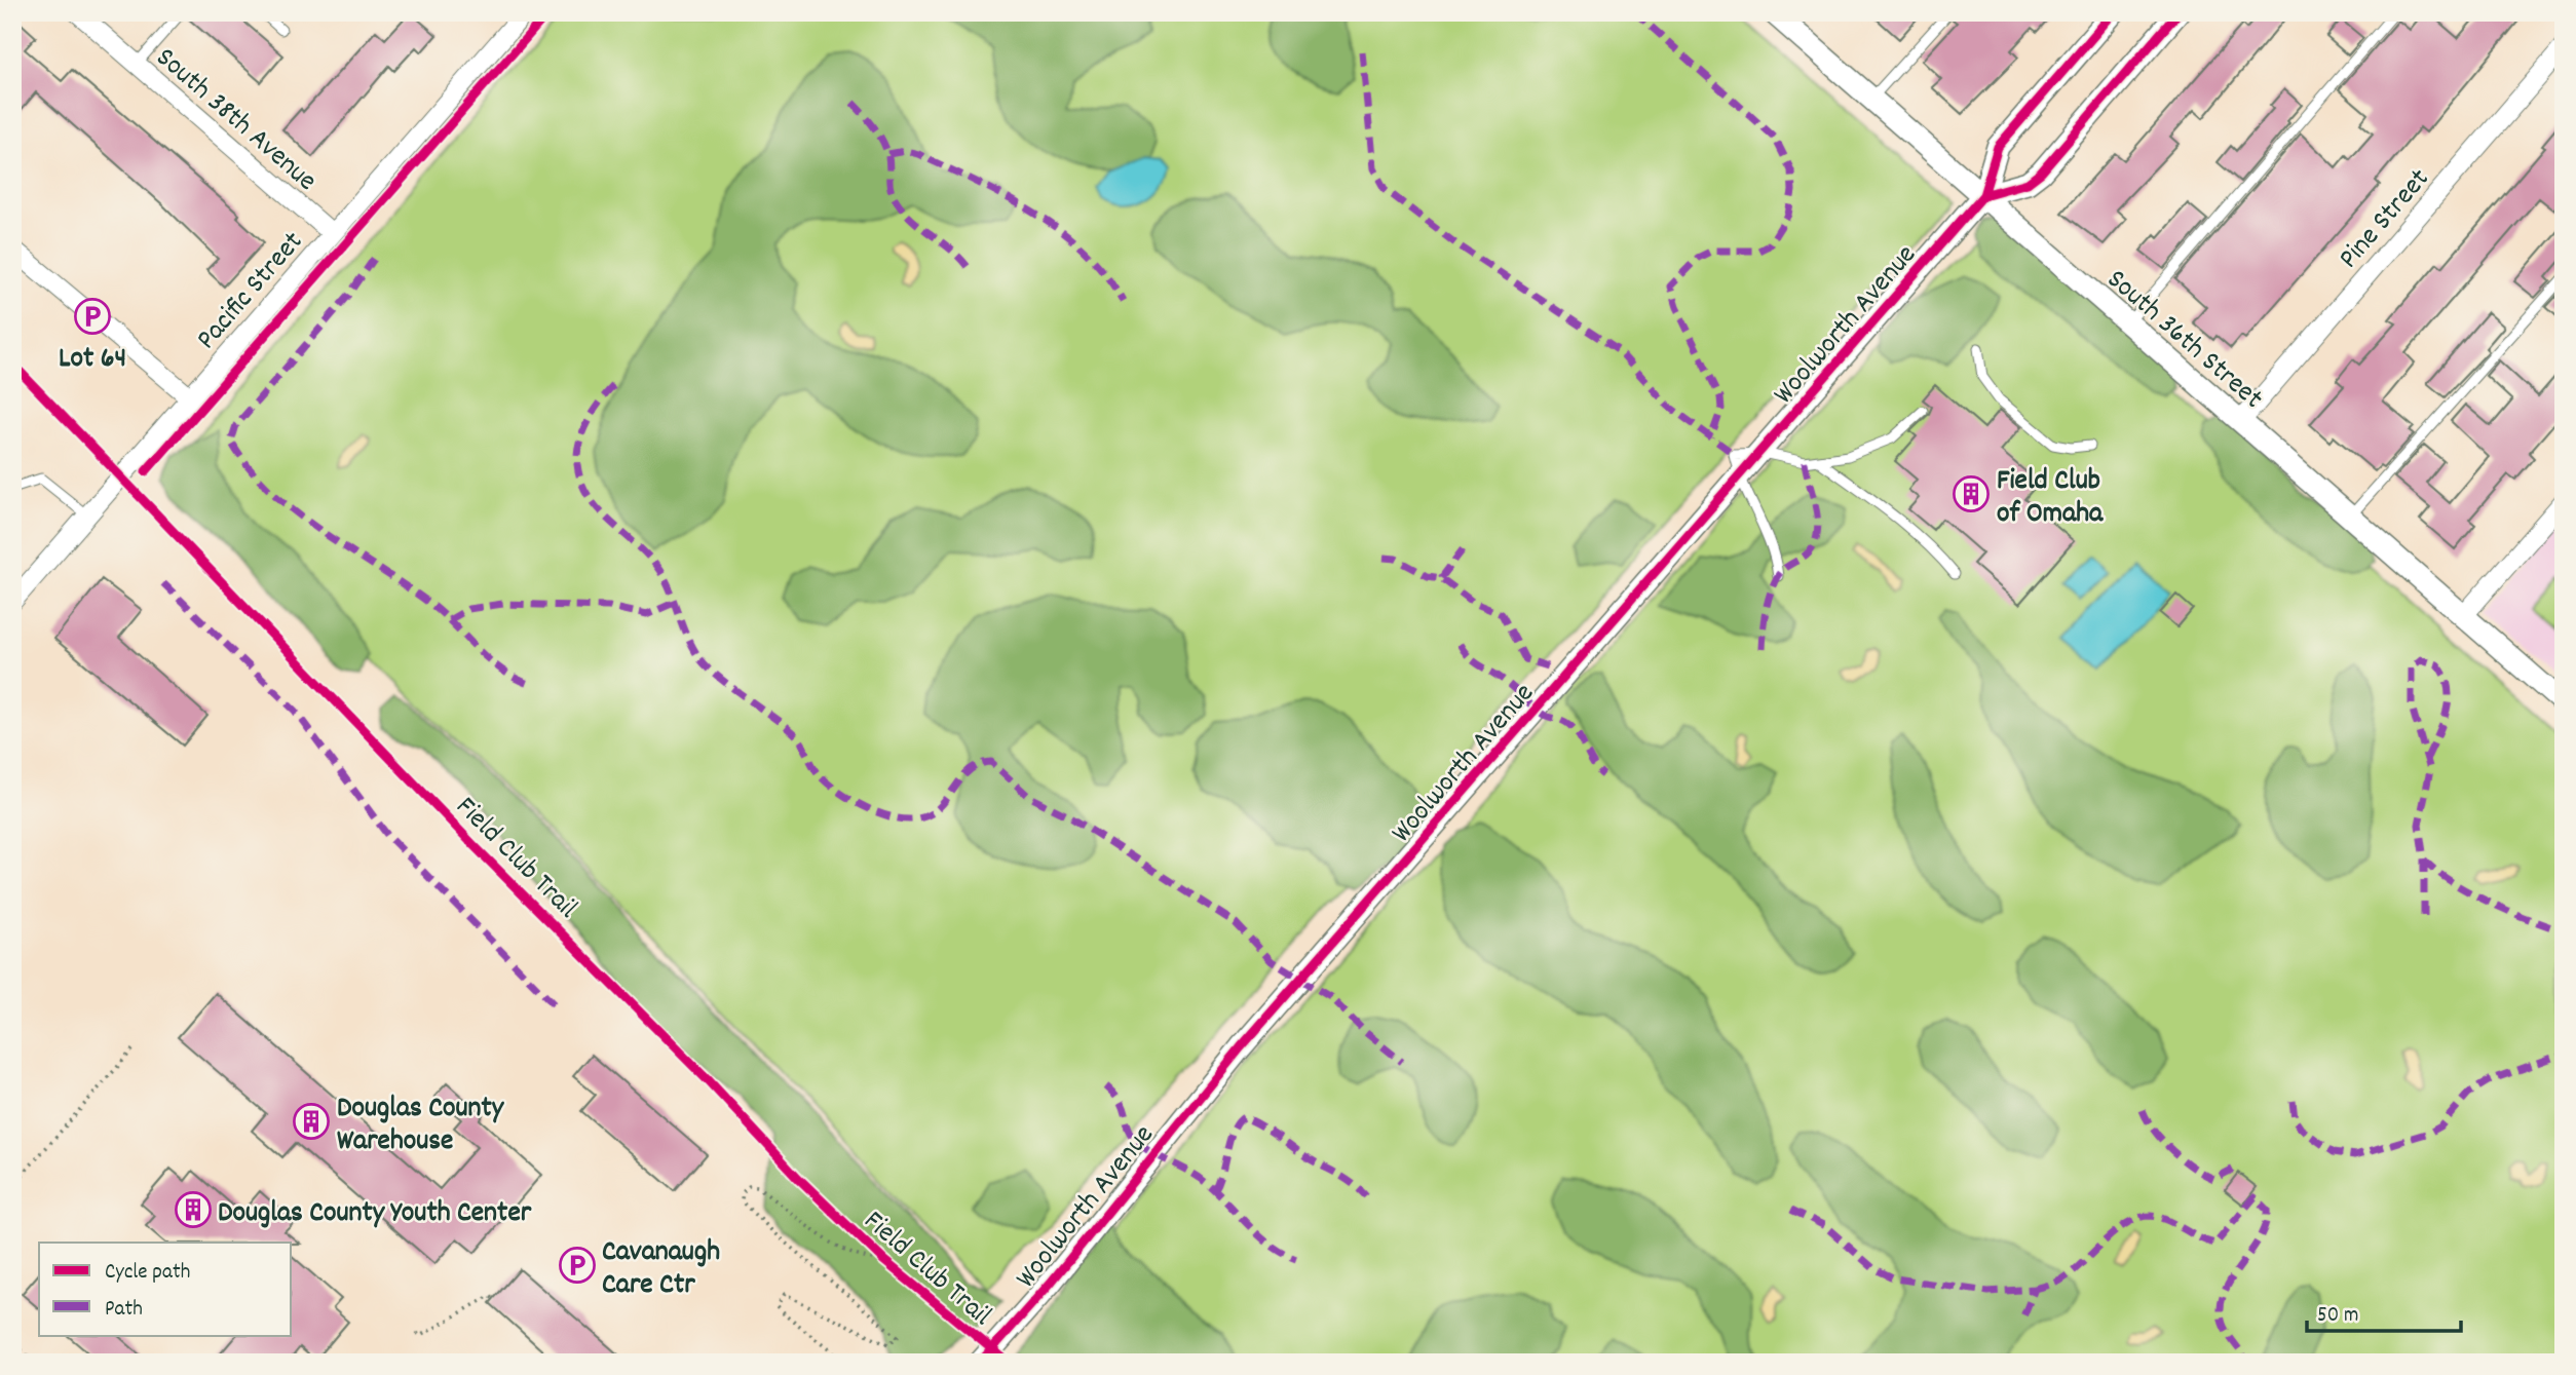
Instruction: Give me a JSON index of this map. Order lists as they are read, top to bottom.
{
  "streets": {
    "street": [
      "South 38th Avenue",
      "Pine Street",
      "Pacific Street",
      "Woolworth Avenue",
      "South 36th Street"
    ],
    "cycle path": ["Field Club Trail"]
  },
  "crossings": [
    ["South 38th Avenue", "Pacific Street"],
    ["Pine Street", "South 36th Street"],
    ["Woolworth Avenue", "South 36th Street"]
  ],
  "places": {
    "parking": ["Lot 64", "Cavanaugh Care Ctr"],
    "building": ["Field Club of Omaha", "Douglas County Warehouse", "Douglas County Youth Center"]
  },
  "legend": ["Cycle path", "Path"],
  "scale_bar": "50 m"
}
